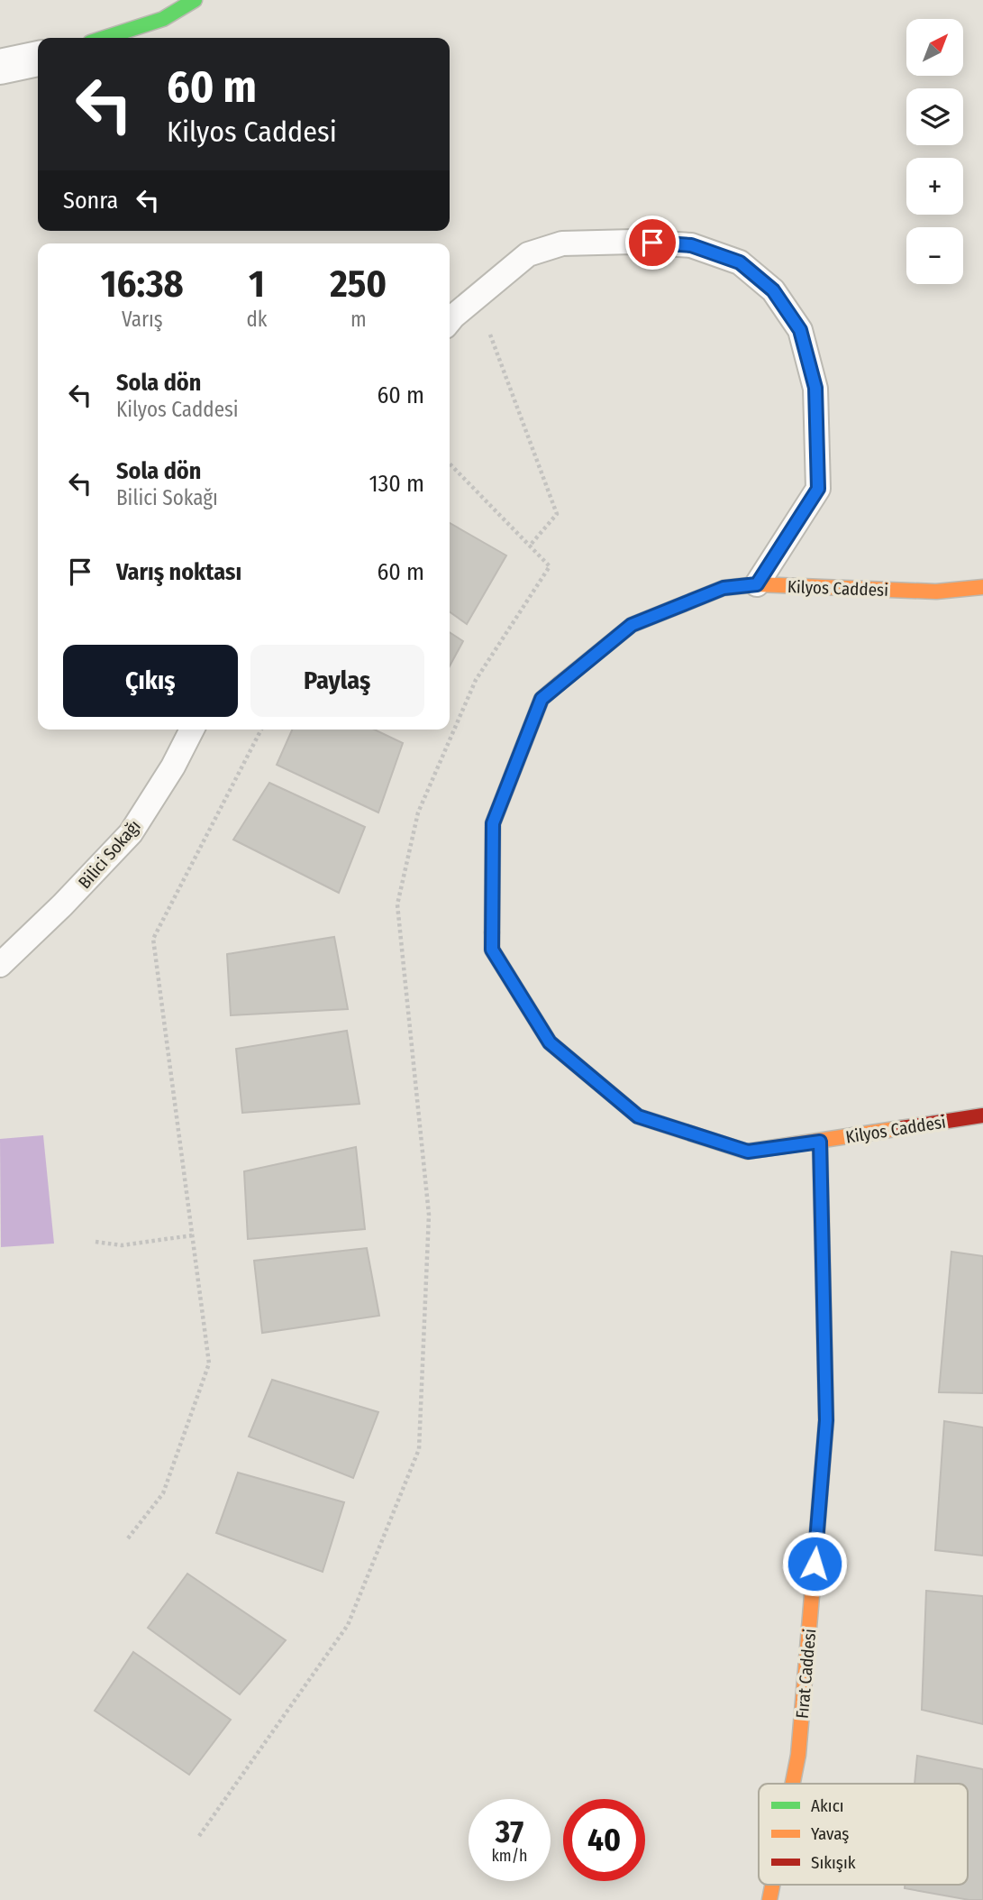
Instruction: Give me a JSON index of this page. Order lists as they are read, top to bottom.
{
  "streets": {
    "street": ["Kilyos Caddesi", "Fırat Caddesi"],
    "lane": ["Bilici Sokağı"]
  },
  "crossings": [
    ["Kilyos Caddesi", "Fırat Caddesi"]
  ],
  "legend": ["Akıcı", "Yavaş", "Sıkışık"],
  "north": "top right",
  "page": {
    "map_buttons": ["+", "−"],
    "turn": ["60 m", "Kilyos Caddesi"],
    "then": "Sonra",
    "eta": [
      "16:38",
      "Varış",
      "1",
      "dk",
      "250",
      "m"
    ],
    "list": [
      {
        "name": "Sola dön",
        "note": "Kilyos Caddesi",
        "value": "60 m"
      },
      {
        "name": "Sola dön",
        "note": "Bilici Sokağı",
        "value": "130 m"
      },
      {
        "name": "Varış noktası",
        "value": "60 m"
      }
    ],
    "buttons": ["Çıkış", "Paylaş"],
    "speed": "37 km/h",
    "limit": "40"
  }
}
